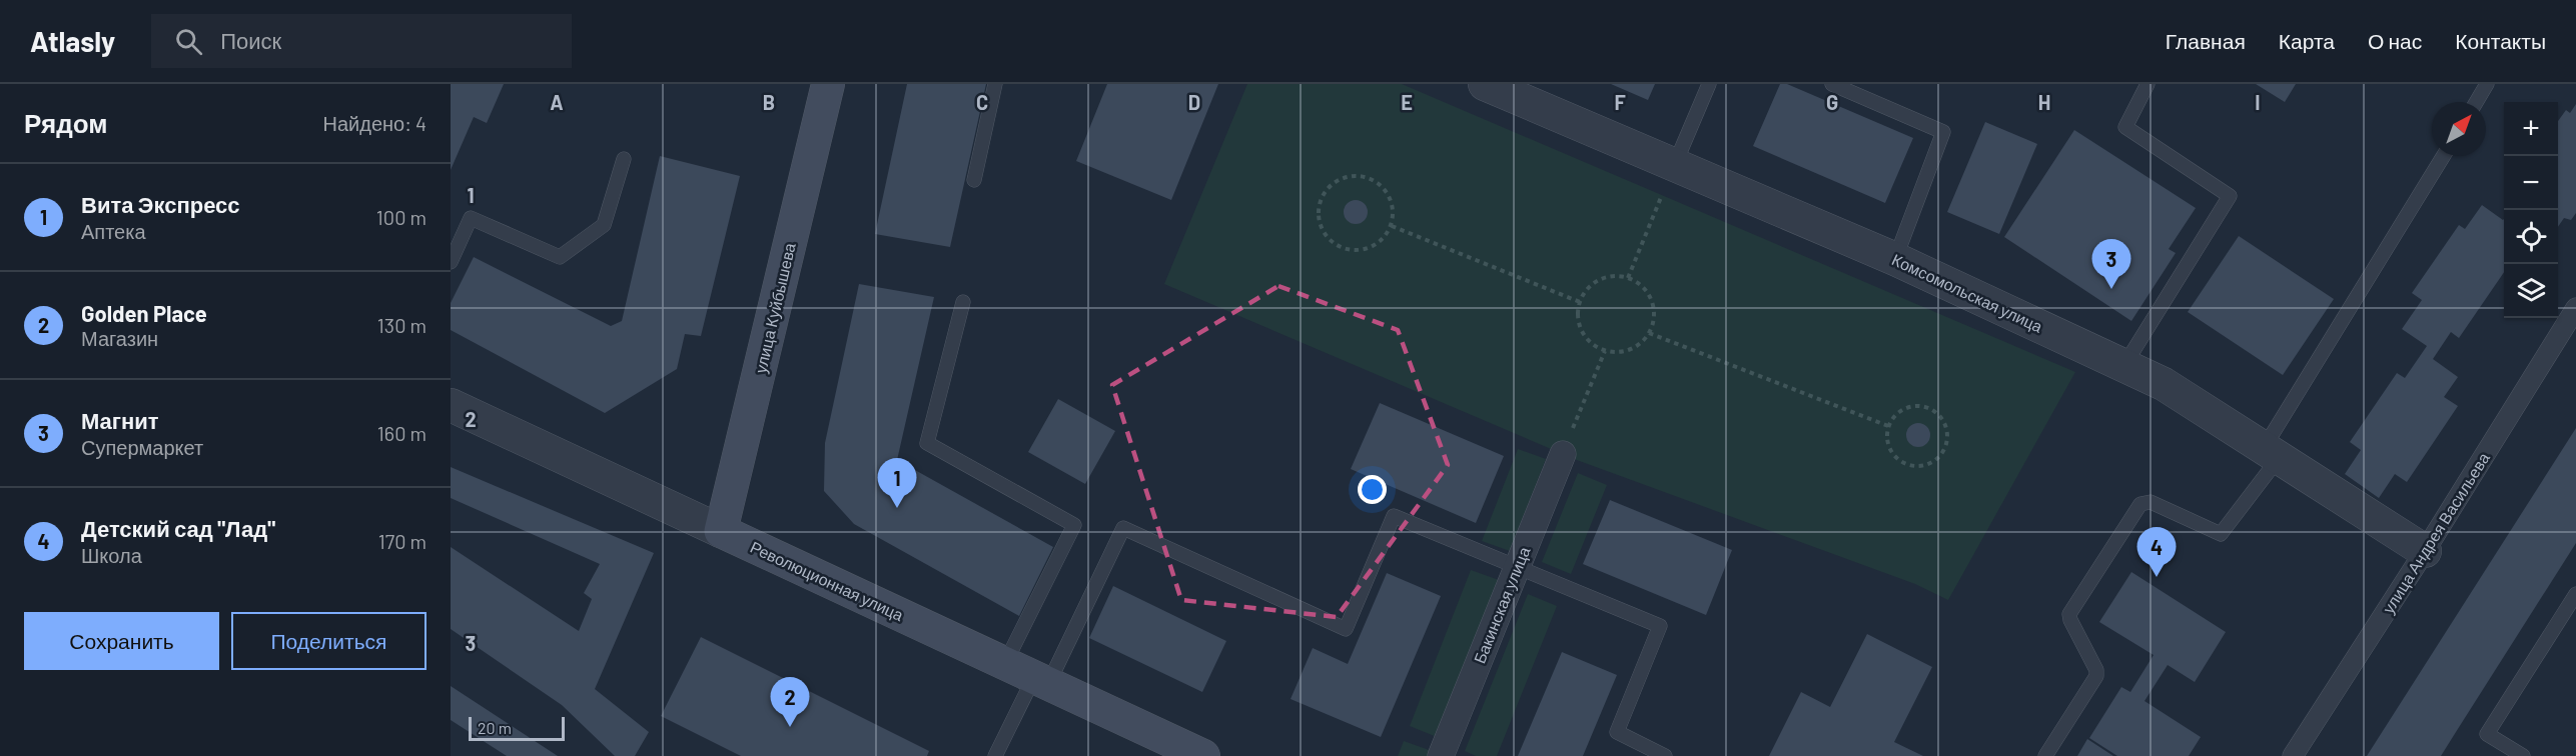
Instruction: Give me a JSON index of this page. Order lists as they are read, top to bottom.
{
  "streets": {
    "main road": ["улица Куйбышева", "Революционная улица"],
    "street": ["Комсомольская улица", "улица Андрея Васильева", "Бакинская улица"]
  },
  "crossings": [
    ["Комсомольская улица", "улица Андрея Васильева"],
    ["улица Куйбышева", "Революционная улица"]
  ],
  "scale_bar": "20 m",
  "north": "top right",
  "page": {
    "header": "Atlasly",
    "search": "Поиск",
    "nav": [
      "Главная",
      "Карта",
      "О нас",
      "Контакты"
    ],
    "heading": ["Рядом", "Найдено: 4"],
    "map_buttons": ["+", "−"],
    "list": [
      {
        "mark": "1",
        "name": "Вита Экспресс",
        "note": "Аптека",
        "value": "100 m"
      },
      {
        "mark": "2",
        "name": "Golden Place",
        "note": "Магазин",
        "value": "130 m"
      },
      {
        "mark": "3",
        "name": "Магнит",
        "note": "Супермаркет",
        "value": "160 m"
      },
      {
        "mark": "4",
        "name": "Детский сад \"Лад\"",
        "note": "Школа",
        "value": "170 m"
      }
    ],
    "pins": [
      "3",
      "1",
      "4",
      "2"
    ],
    "buttons": ["Сохранить", "Поделиться"],
    "scale": "20 m"
  },
  "grid": {
    "columns": [
      "A",
      "B",
      "C",
      "D",
      "E",
      "F",
      "G",
      "H",
      "I"
    ],
    "rows": ["1", "2", "3"]
  }
}
